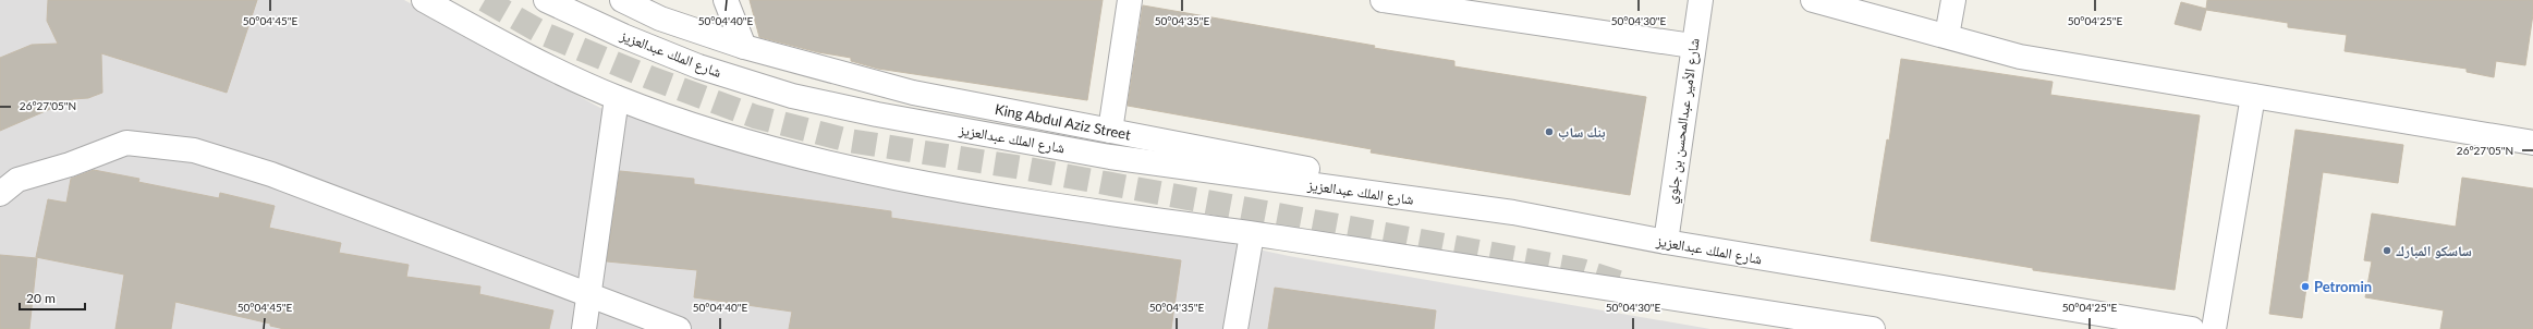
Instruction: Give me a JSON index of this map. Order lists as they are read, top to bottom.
{
  "streets": {
    "street": ["شارع الملك عبدالعزيز", "شارع الأمير عبدالمحسن بن جلوي", "King Abdul Aziz Street"]
  },
  "crossings": [
    ["شارع الملك عبدالعزيز", "شارع الأمير عبدالمحسن بن جلوي"],
    ["شارع الملك عبدالعزيز", "King Abdul Aziz Street"]
  ],
  "places": ["بنك ساب", "ساسكو المبارك", "Petromin"],
  "scale_bar": "20 m",
  "coordinates": [
    "50°04'45\"E",
    "50°04'40\"E",
    "50°04'35\"E",
    "50°04'30\"E",
    "50°04'25\"E",
    "26°27'05\"N"
  ]
}
